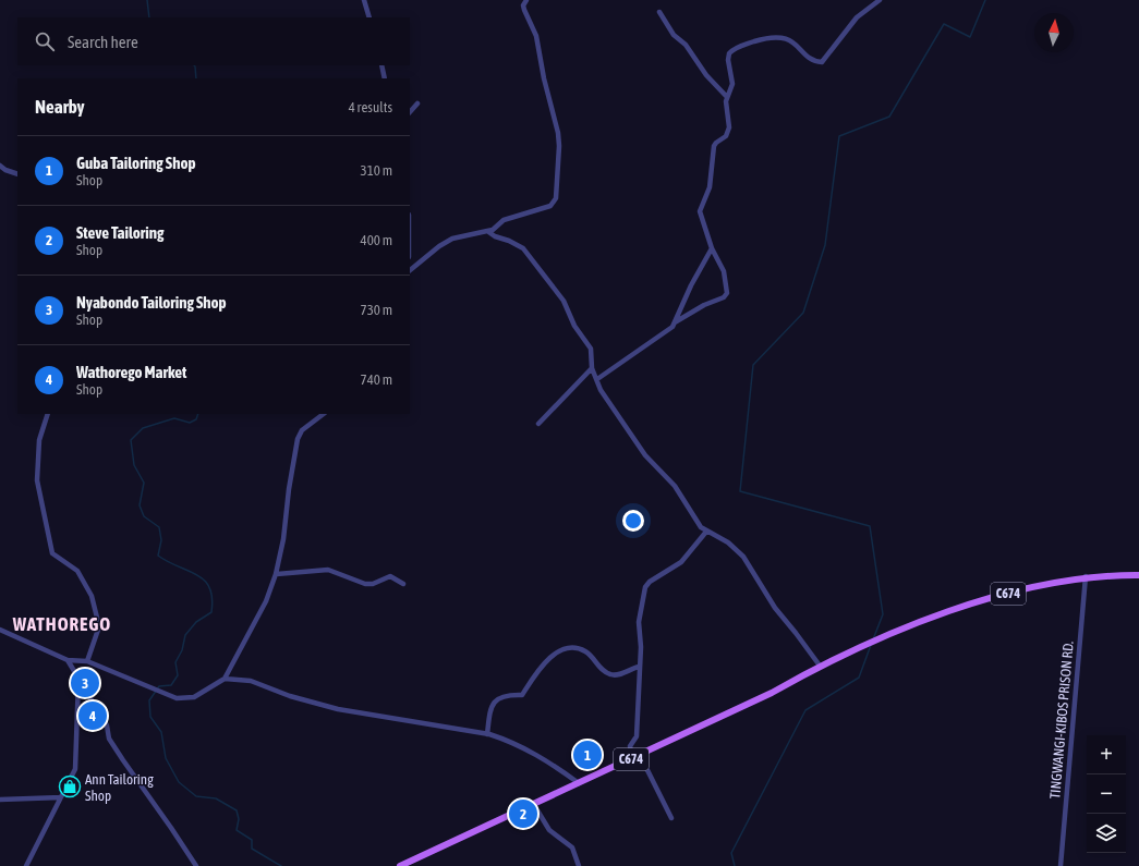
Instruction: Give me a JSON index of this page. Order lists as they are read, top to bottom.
{
  "streets": {
    "main road": ["C674"],
    "street": ["TINGWANGI-KIBOS PRISON RD."]
  },
  "crossings": [
    ["C674", "TINGWANGI-KIBOS PRISON RD."]
  ],
  "districts": ["WATHOREGO"],
  "places": {
    "shop": ["Ann Tailoring Shop"]
  },
  "north": "top",
  "page": {
    "search": "Search here",
    "heading": ["Nearby", "4 results"],
    "list": [
      {
        "mark": "1",
        "name": "Guba Tailoring Shop",
        "note": "Shop",
        "value": "310 m"
      },
      {
        "mark": "2",
        "name": "Steve Tailoring",
        "note": "Shop",
        "value": "400 m"
      },
      {
        "mark": "3",
        "name": "Nyabondo Tailoring Shop",
        "note": "Shop",
        "value": "730 m"
      },
      {
        "mark": "4",
        "name": "Wathorego Market",
        "note": "Shop",
        "value": "740 m"
      }
    ],
    "pins": [
      "3",
      "4",
      "1",
      "2"
    ],
    "map_buttons": ["+", "−"]
  }
}
